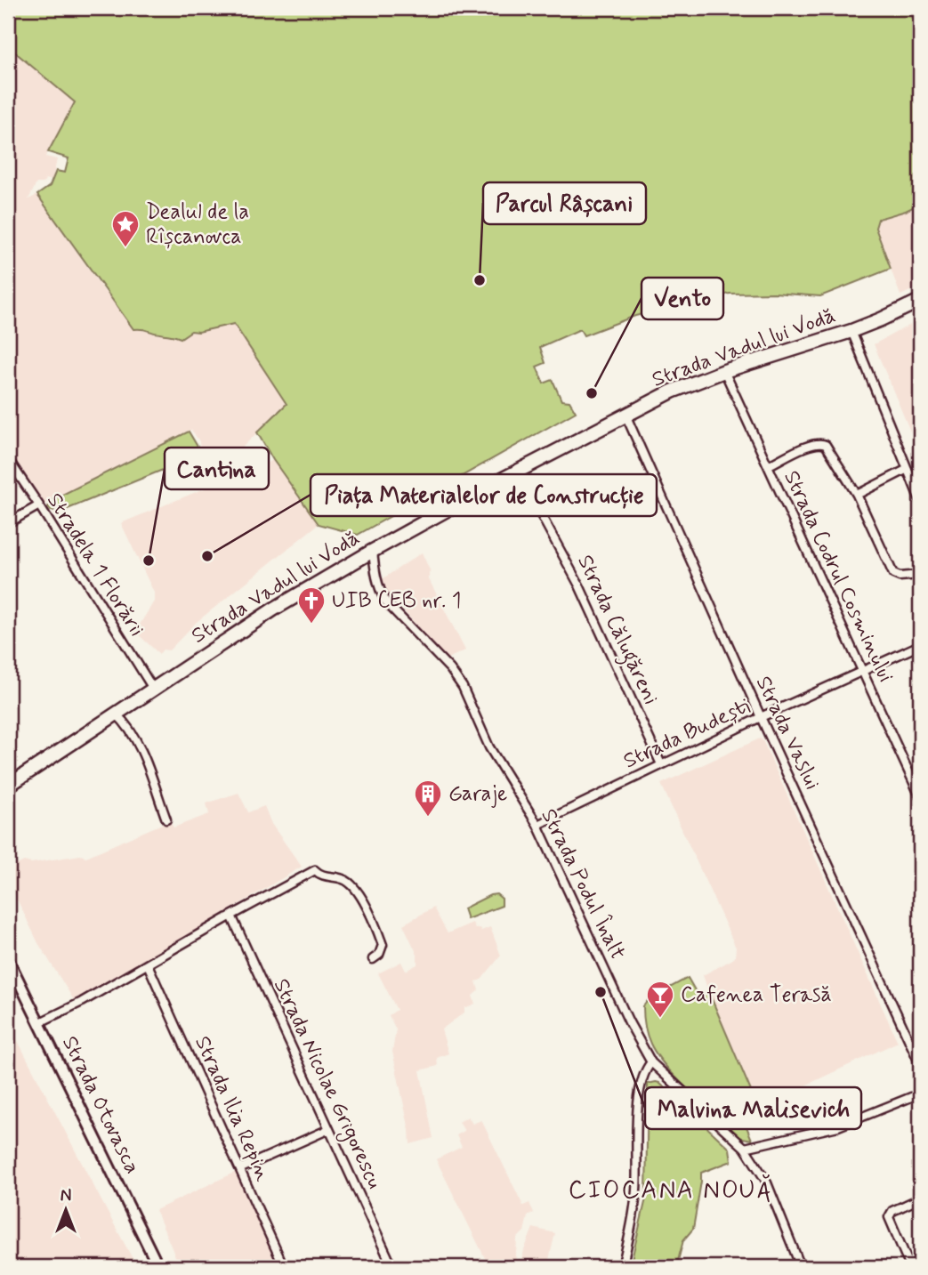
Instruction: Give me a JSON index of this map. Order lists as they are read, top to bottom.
{
  "streets": {
    "main road": ["Strada Vadul lui Vodă"],
    "street": [
      "Stradela 1 Florării",
      "Strada Codrul Cosminului",
      "Strada Călugăreni",
      "Strada Vaslui",
      "Strada Budești",
      "Strada Podul Înalt",
      "Strada Nicolae Grigorescu",
      "Strada Otovasca",
      "Strada Ilia Repin"
    ]
  },
  "crossings": [
    ["Strada Vadul lui Vodă", "Stradela 1 Florării"],
    ["Strada Vadul lui Vodă", "Strada Codrul Cosminului"],
    ["Strada Vadul lui Vodă", "Strada Vaslui"],
    ["Strada Vadul lui Vodă", "Strada Podul Înalt"],
    ["Strada Codrul Cosminului", "Strada Budești"],
    ["Strada Călugăreni", "Strada Budești"],
    ["Strada Vaslui", "Strada Budești"],
    ["Strada Budești", "Strada Podul Înalt"]
  ],
  "districts": ["CIOCANA NOUĂ"],
  "places": {
    "place": ["Dealul de la Rîșcanovca"],
    "other": [
      "Parcul Râșcani",
      "Vento",
      "Piața Materialelor de Construcție",
      "Cantina",
      "Malvina Malisevich"
    ],
    "church": ["UIB CEB nr. 1"],
    "building": ["Garaje"],
    "bar": ["Cafenea Terasă"]
  },
  "north": "top"
}
